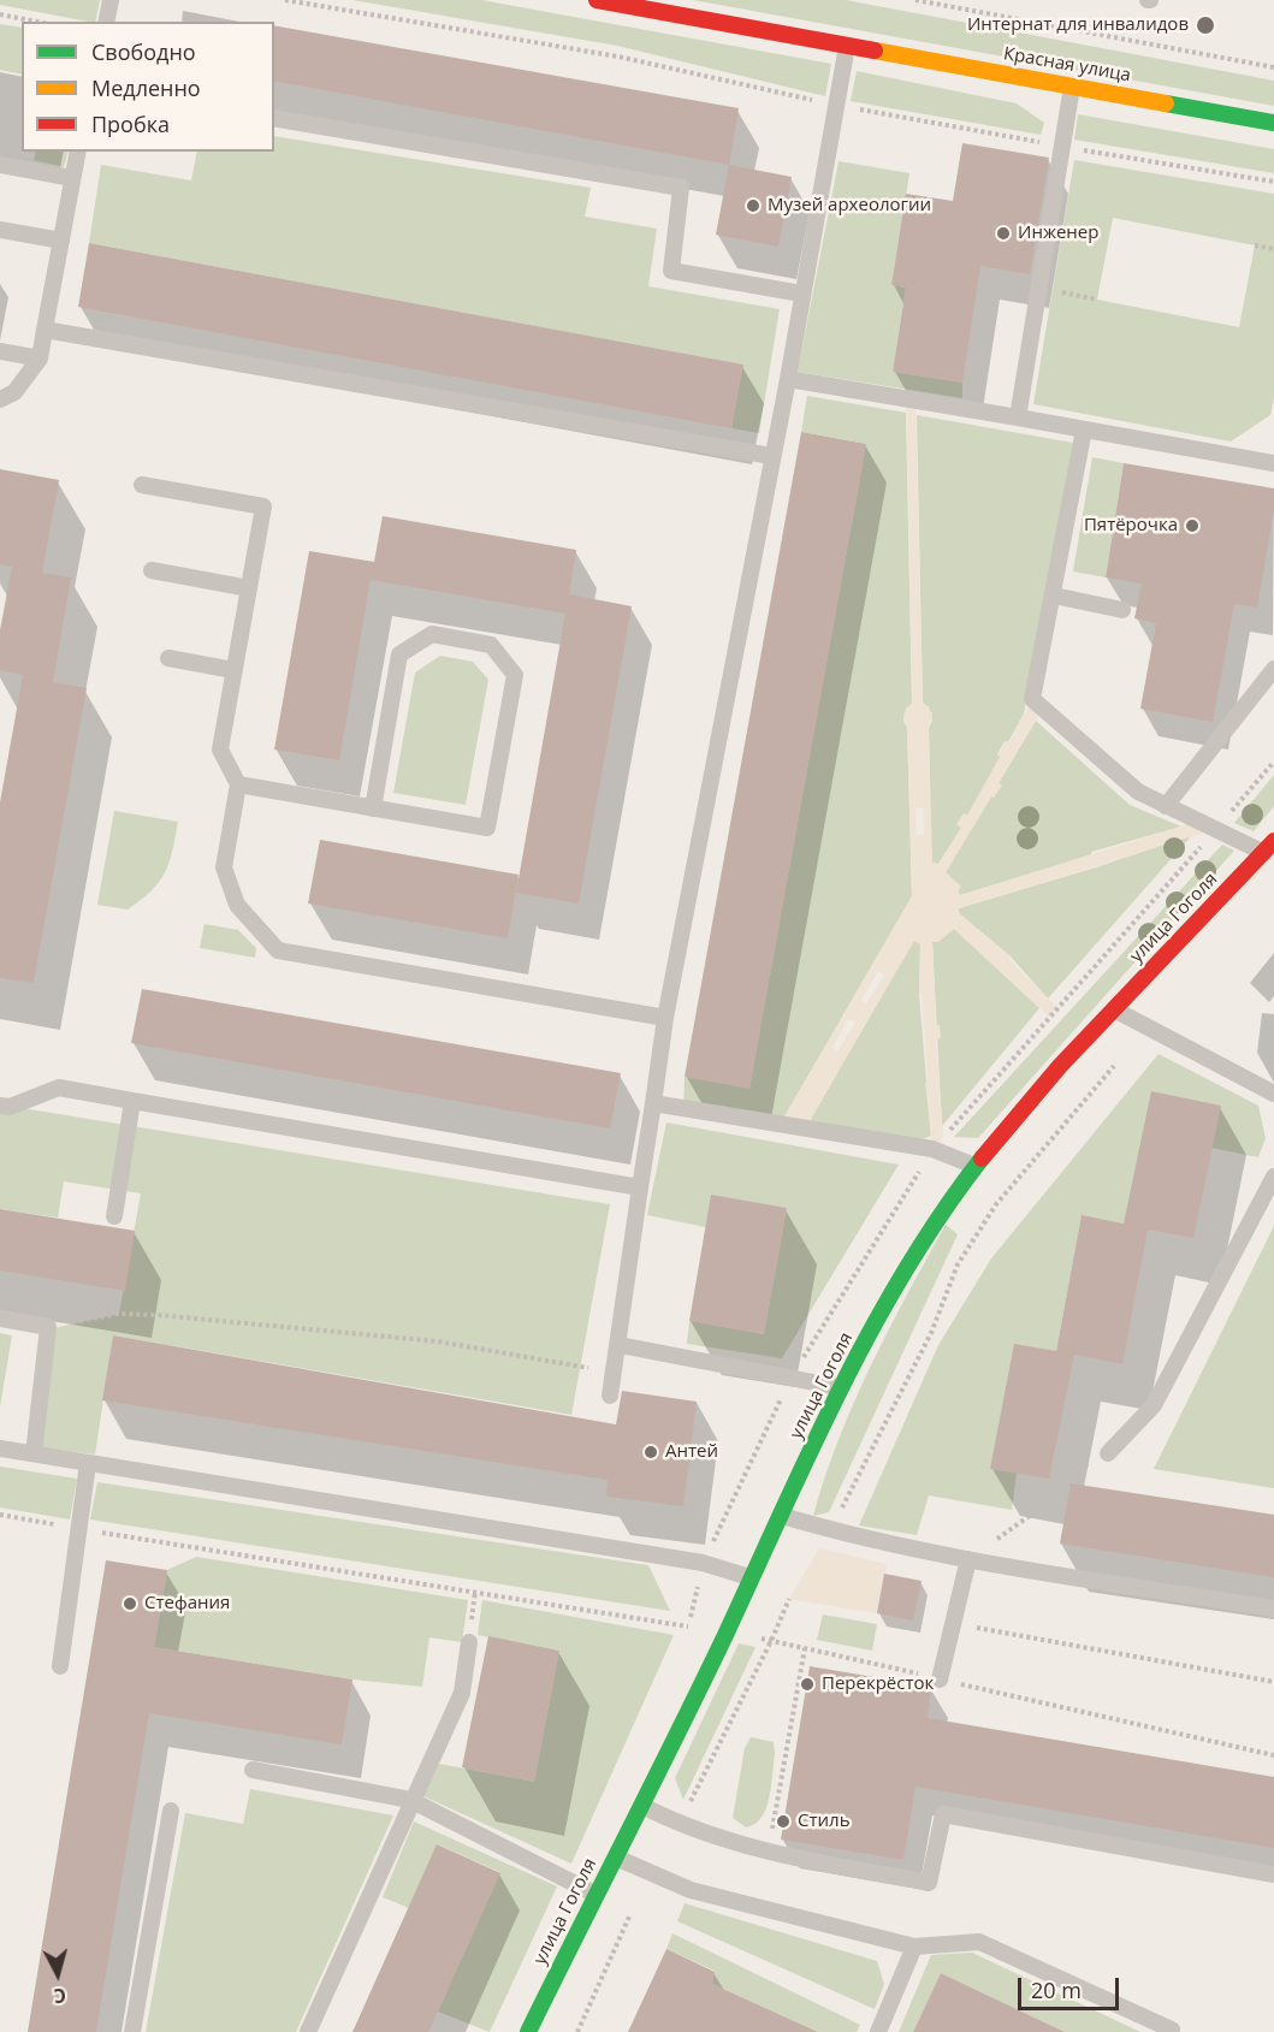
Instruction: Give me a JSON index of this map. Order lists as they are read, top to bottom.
{
  "streets": {
    "street": ["Красная улица", "улица Гоголя"]
  },
  "places": [
    "Интернат для инвалидов",
    "Музей археологии",
    "Инженер",
    "Пятёрочка",
    "Антей",
    "Стефания",
    "Перекрёсток",
    "Стиль"
  ],
  "legend": ["Свободно", "Медленно", "Пробка"],
  "scale_bar": "20 m",
  "north": "bottom"
}
